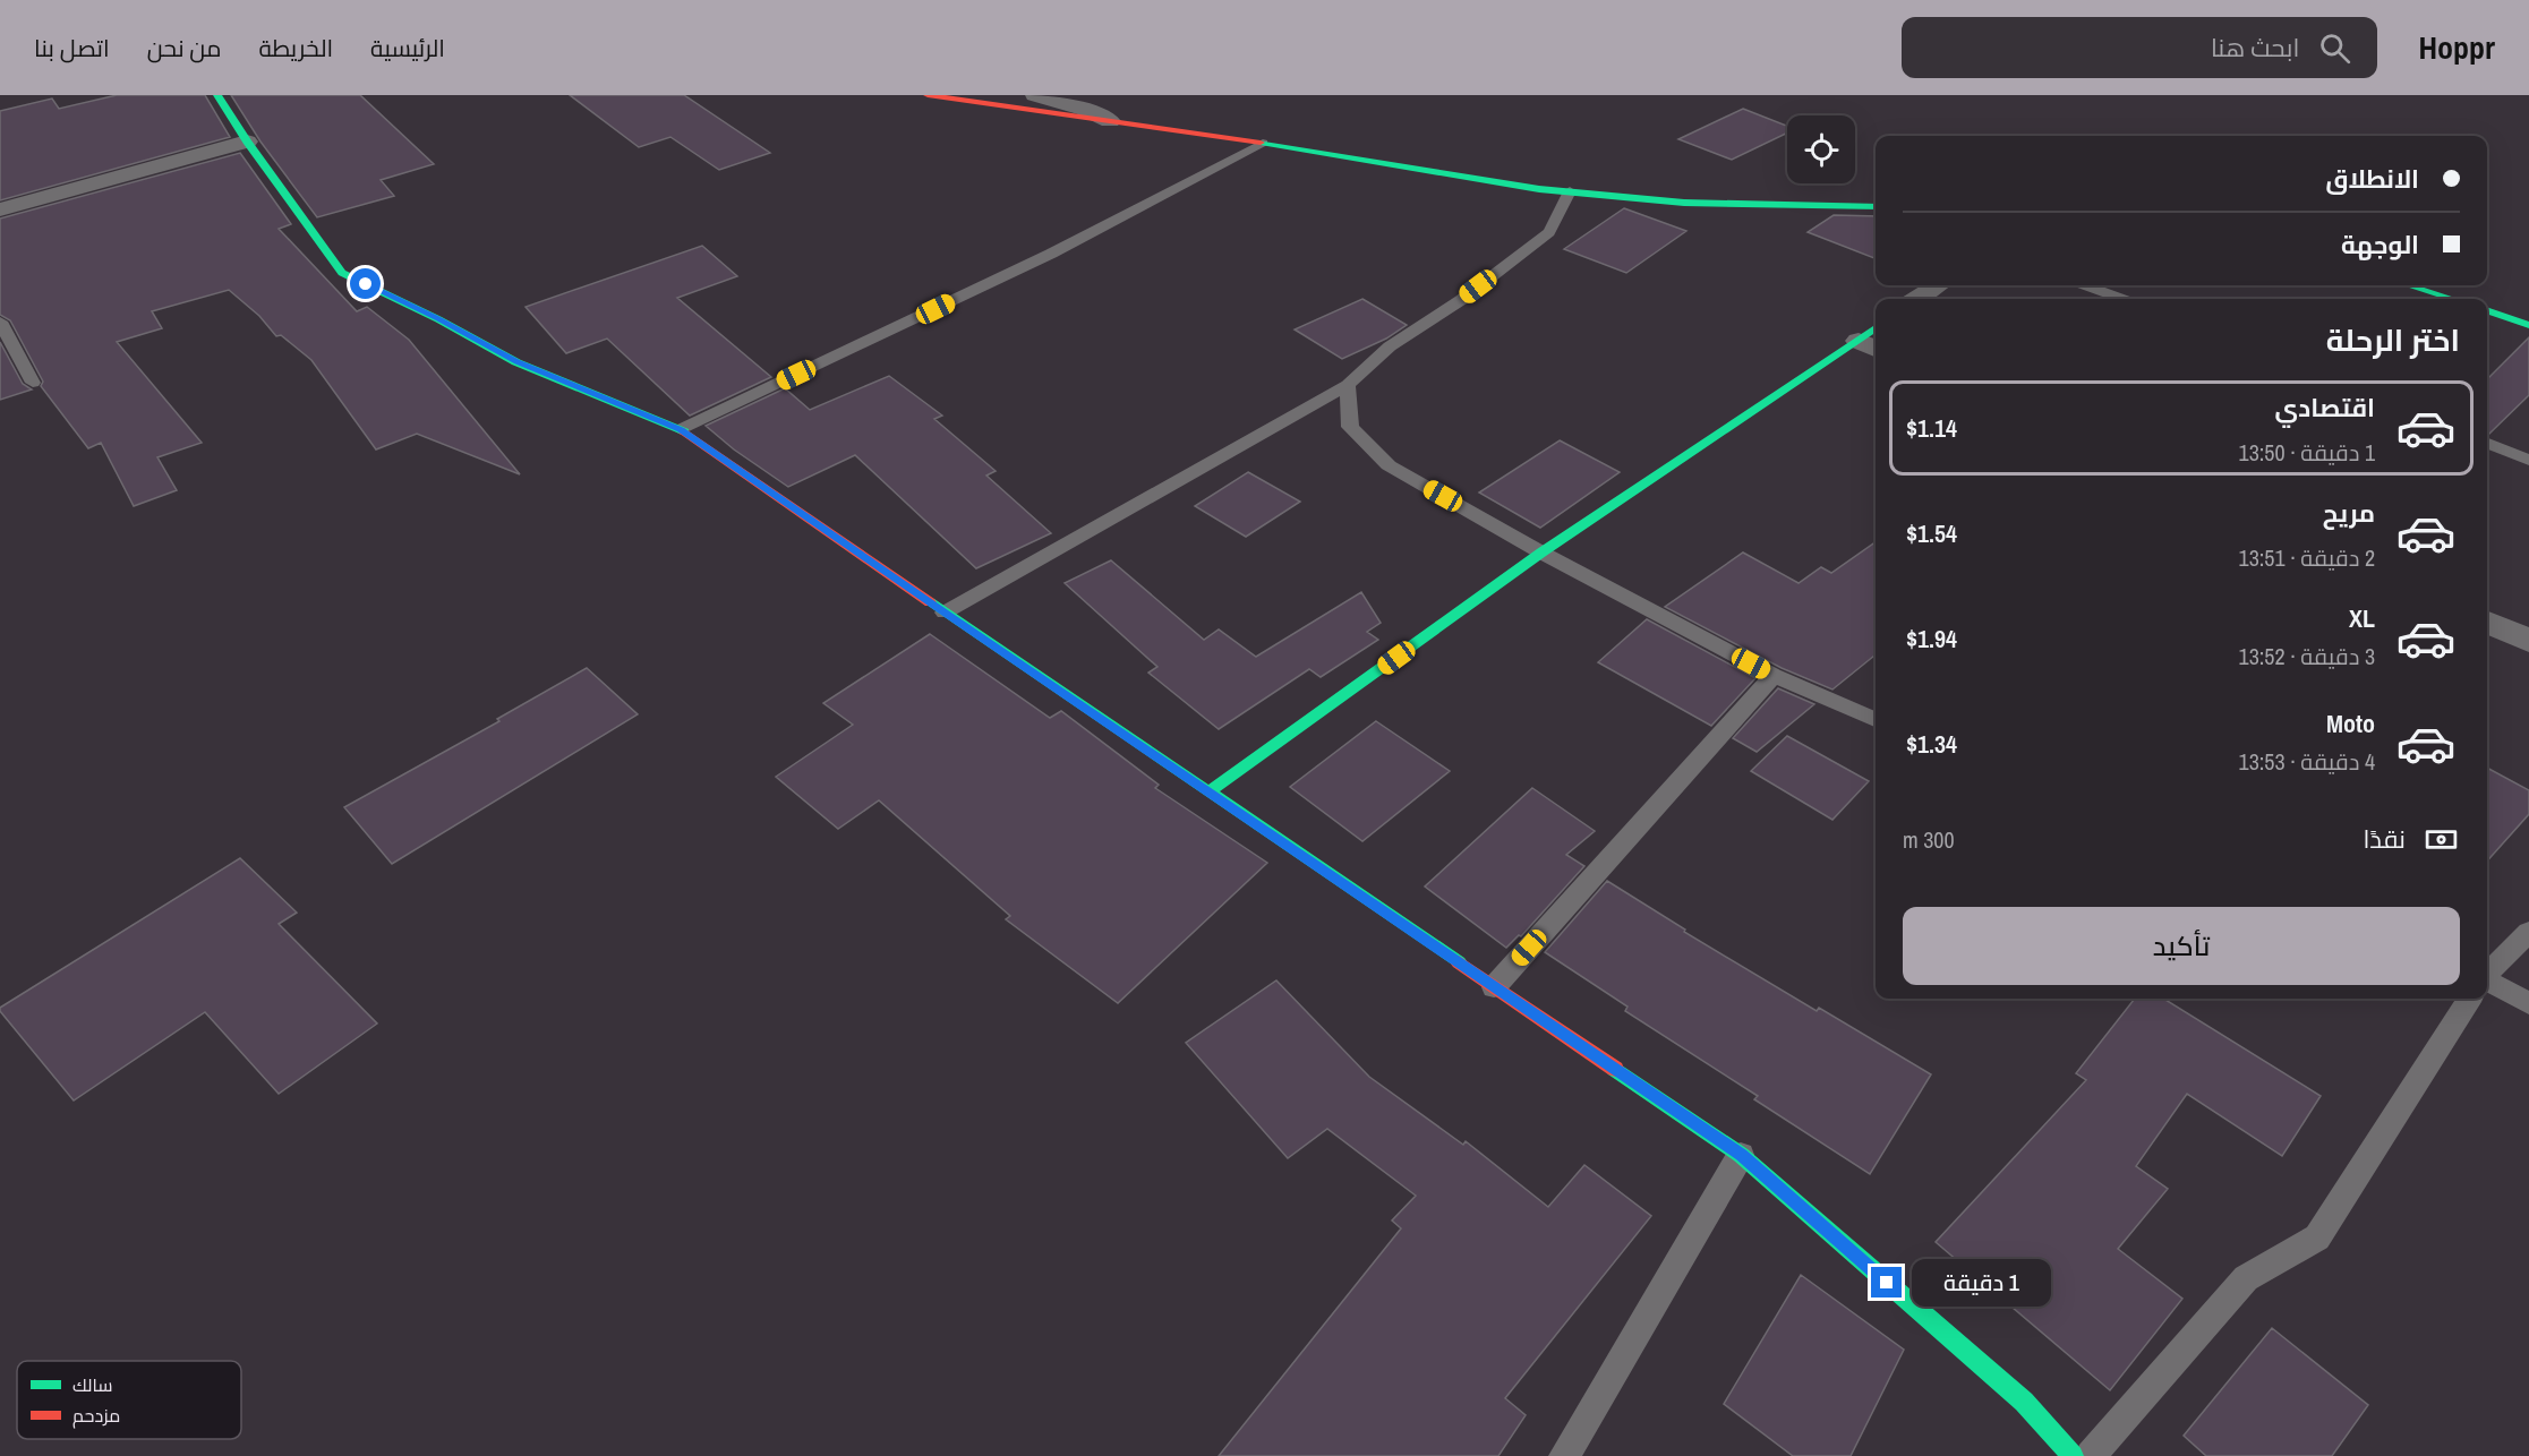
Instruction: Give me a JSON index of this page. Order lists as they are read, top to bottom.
{
  "legend": ["سالك", "مزدحم"],
  "page": {
    "header": "Hoppr",
    "search": "ابحث هنا",
    "nav": [
      "الرئيسية",
      "الخريطة",
      "من نحن",
      "اتصل بنا"
    ],
    "banner": ["الانطلاق", "الوجهة"],
    "heading": "اختر الرحلة",
    "list": [
      {
        "name": "اقتصادي",
        "note": "1 دقيقة · 13:50",
        "value": "$1.14"
      },
      {
        "name": "مريح",
        "note": "2 دقيقة · 13:51",
        "value": "$1.54"
      },
      {
        "name": "XL",
        "note": "3 دقيقة · 13:52",
        "value": "$1.94"
      },
      {
        "name": "Moto",
        "note": "4 دقيقة · 13:53",
        "value": "$1.34"
      }
    ],
    "pay": ["نقدًا", "300 m"],
    "buttons": "تأكيد",
    "bubble": "1 دقيقة"
  }
}
